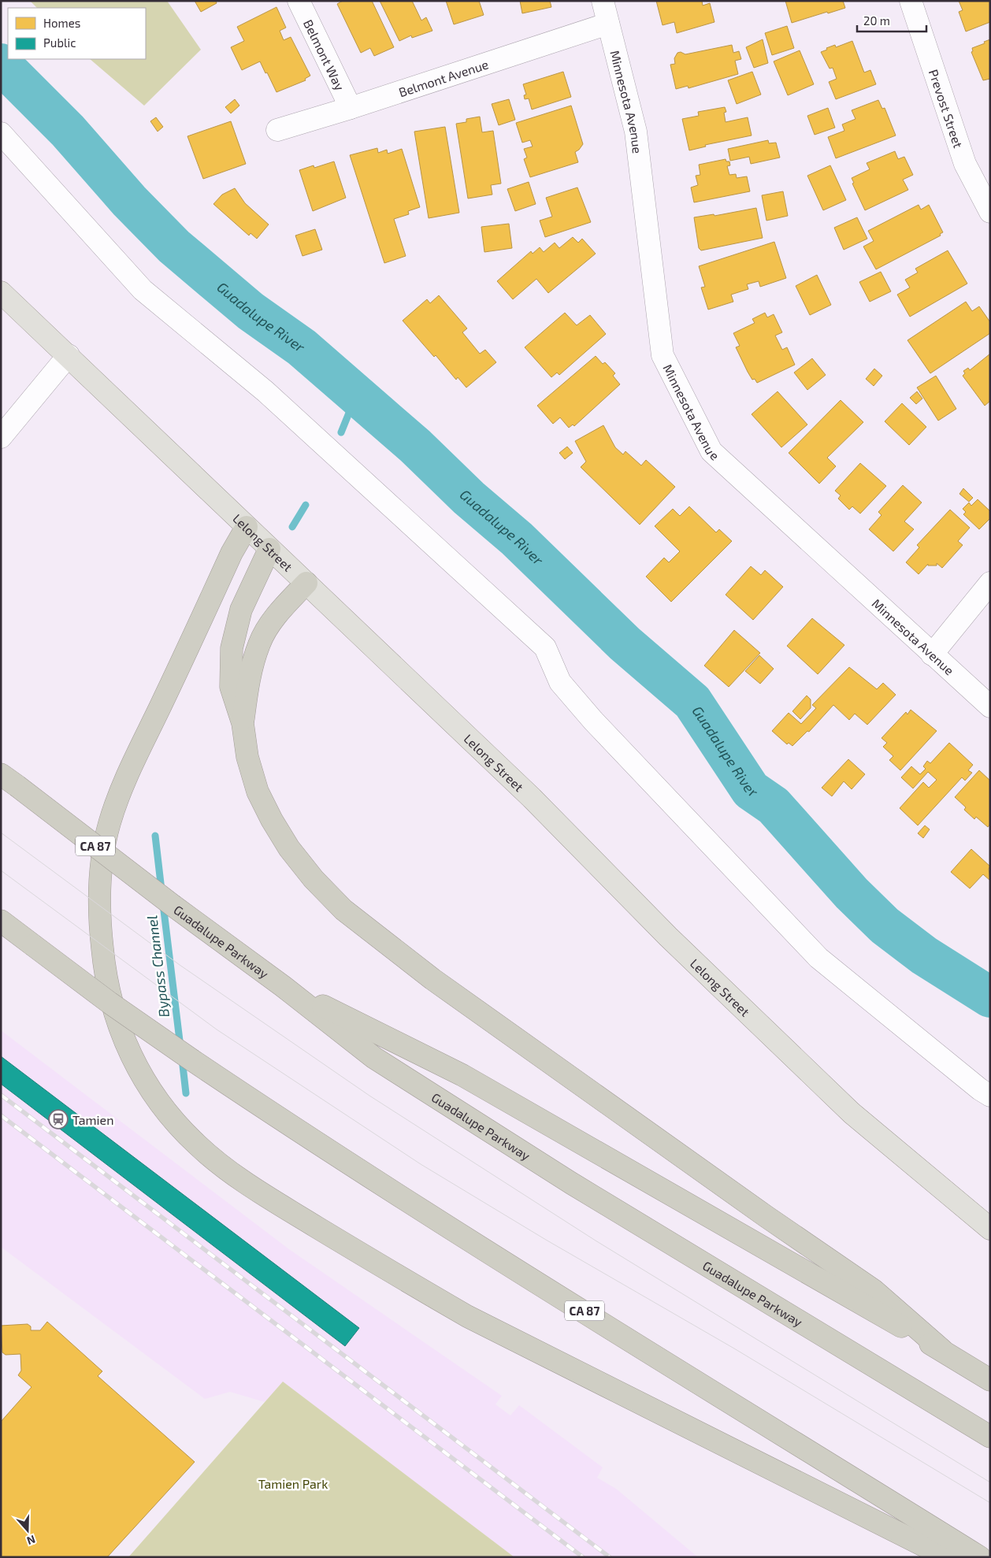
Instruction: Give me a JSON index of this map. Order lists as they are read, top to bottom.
{
  "streets": {
    "highway": ["CA 87", "Guadalupe Parkway"],
    "main road": ["Lelong Street"],
    "street": [
      "Belmont Way",
      "Belmont Avenue",
      "Minnesota Avenue",
      "Prevost Street"
    ]
  },
  "crossings": [
    ["Belmont Way", "Belmont Avenue"],
    ["Belmont Avenue", "Minnesota Avenue"]
  ],
  "water": ["Guadalupe River", "Bypass Channel"],
  "parks": ["Tamien Park"],
  "places": {
    "station": ["Tamien"]
  },
  "legend": ["Homes", "Public"],
  "scale_bar": "20 m",
  "north": "bottom"
}
